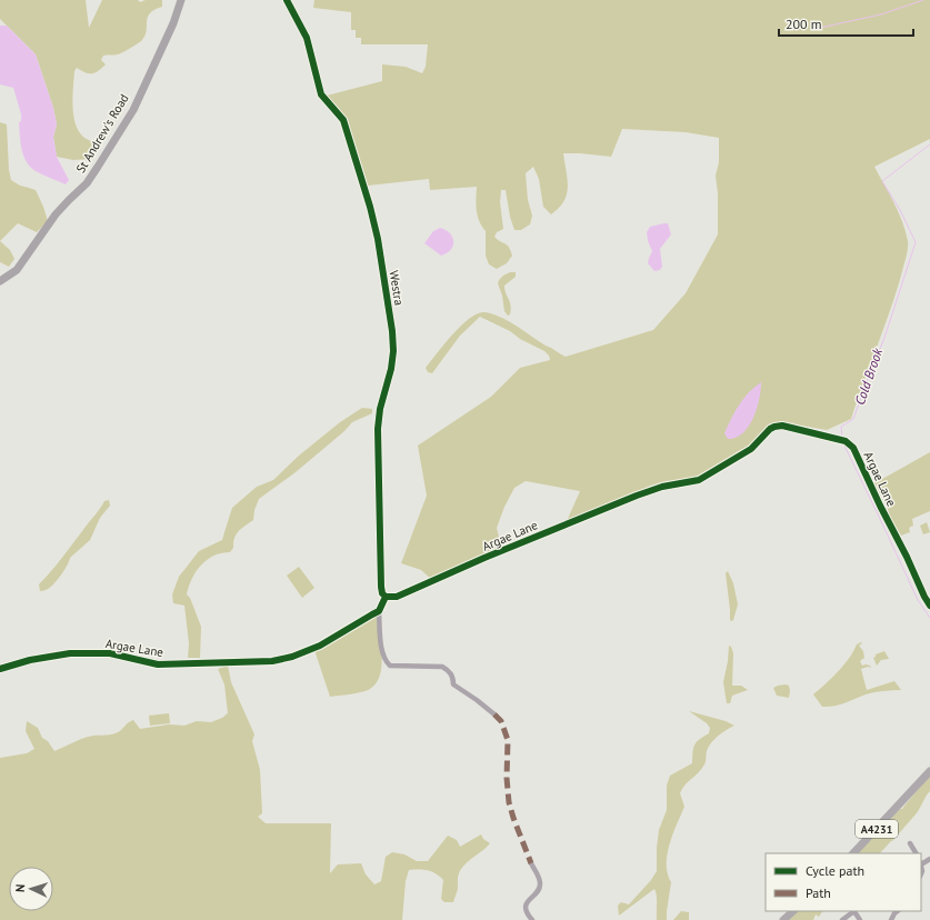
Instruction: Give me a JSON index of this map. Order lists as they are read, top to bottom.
{
  "streets": {
    "main road": ["A4231"],
    "street": ["St Andrew's Road", "Westra", "Argae Lane"]
  },
  "crossings": [
    ["Westra", "Argae Lane"]
  ],
  "water": ["Cold Brook"],
  "legend": ["Cycle path", "Path"],
  "scale_bar": "200 m",
  "north": "left"
}
